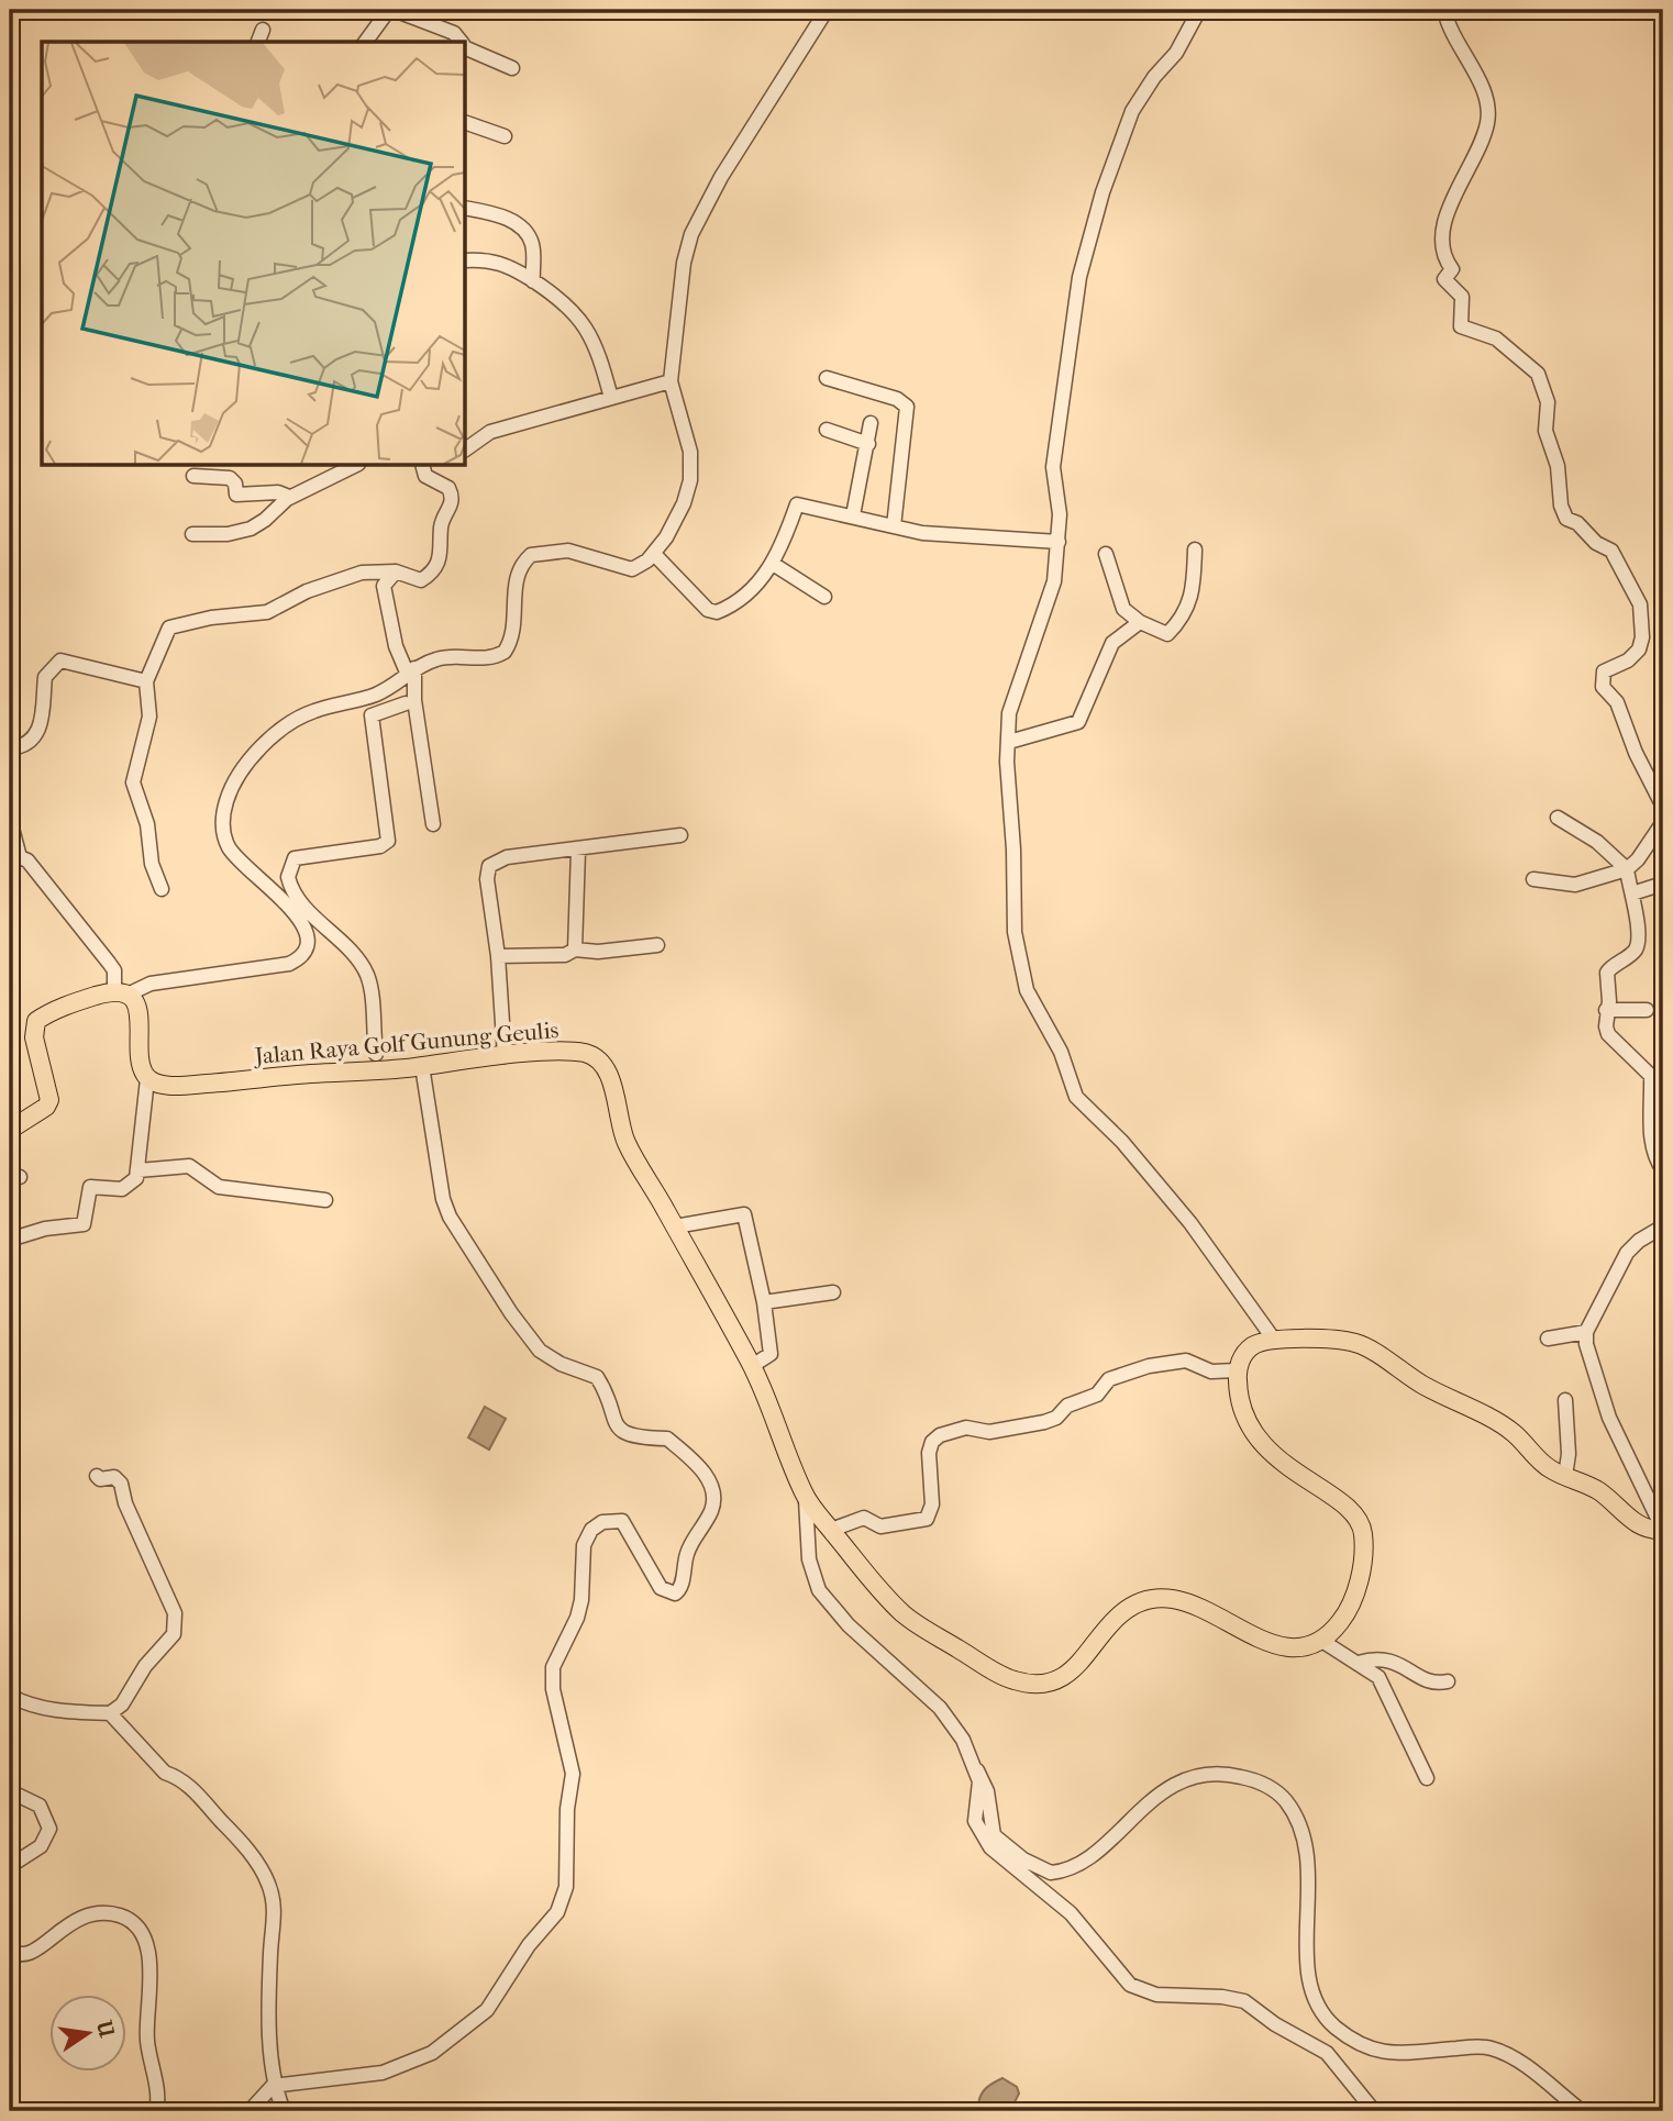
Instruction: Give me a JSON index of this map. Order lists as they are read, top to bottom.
{
  "streets": {
    "main road": ["Jalan Raya Golf Gunung Geulis"]
  },
  "north": "right"
}
